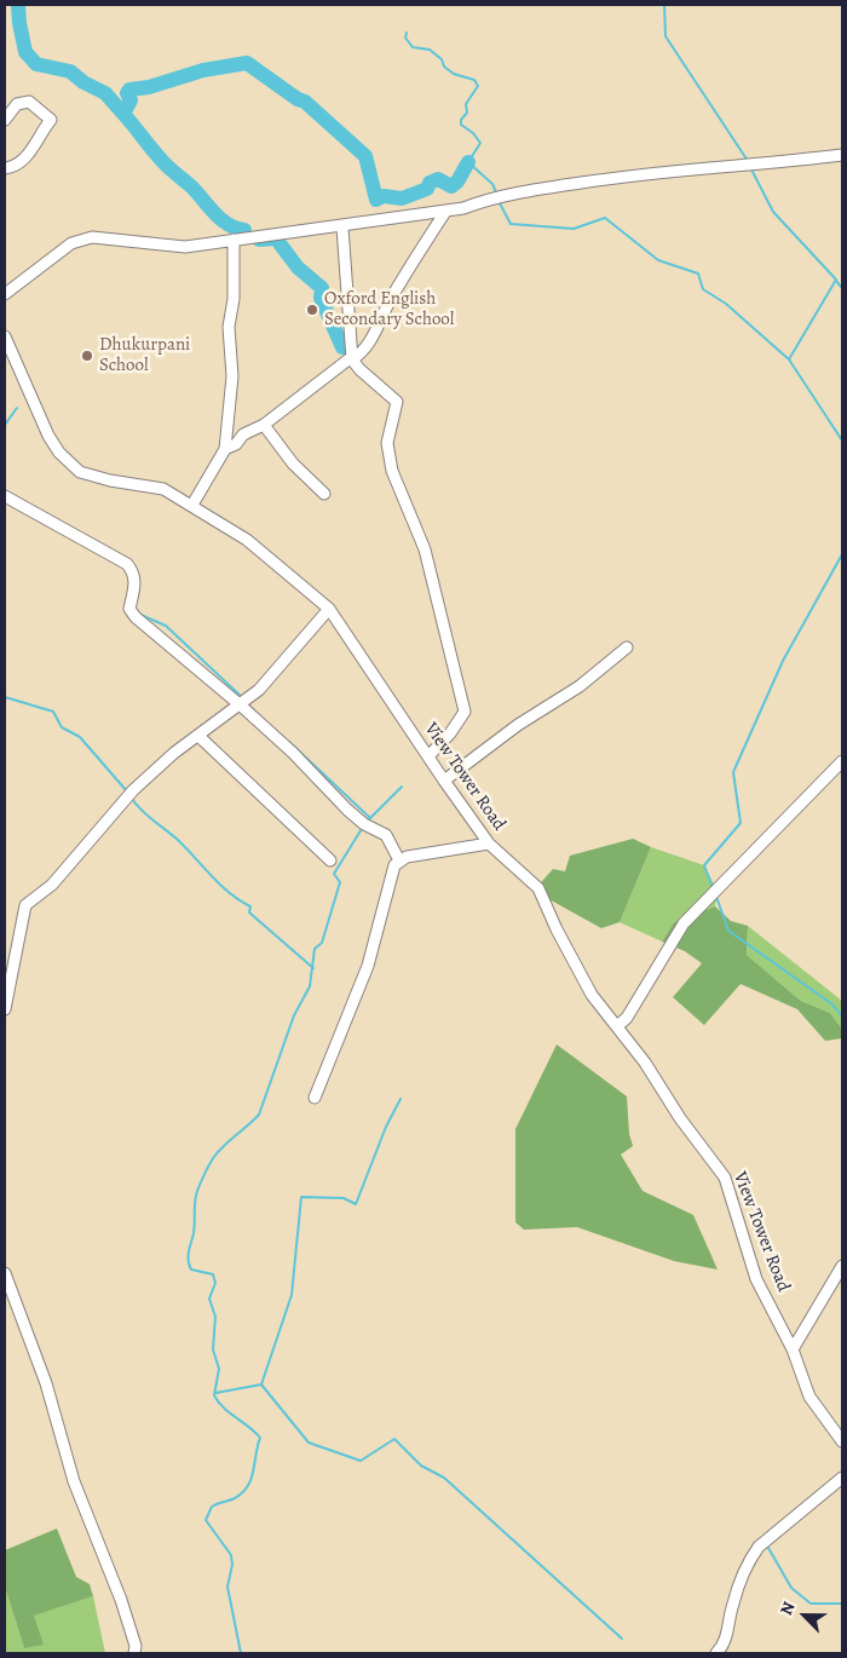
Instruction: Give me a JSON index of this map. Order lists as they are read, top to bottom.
{
  "streets": {
    "street": ["View Tower Road"]
  },
  "places": ["Oxford English Secondary School", "Dhukurpani School"],
  "north": "top left"
}
